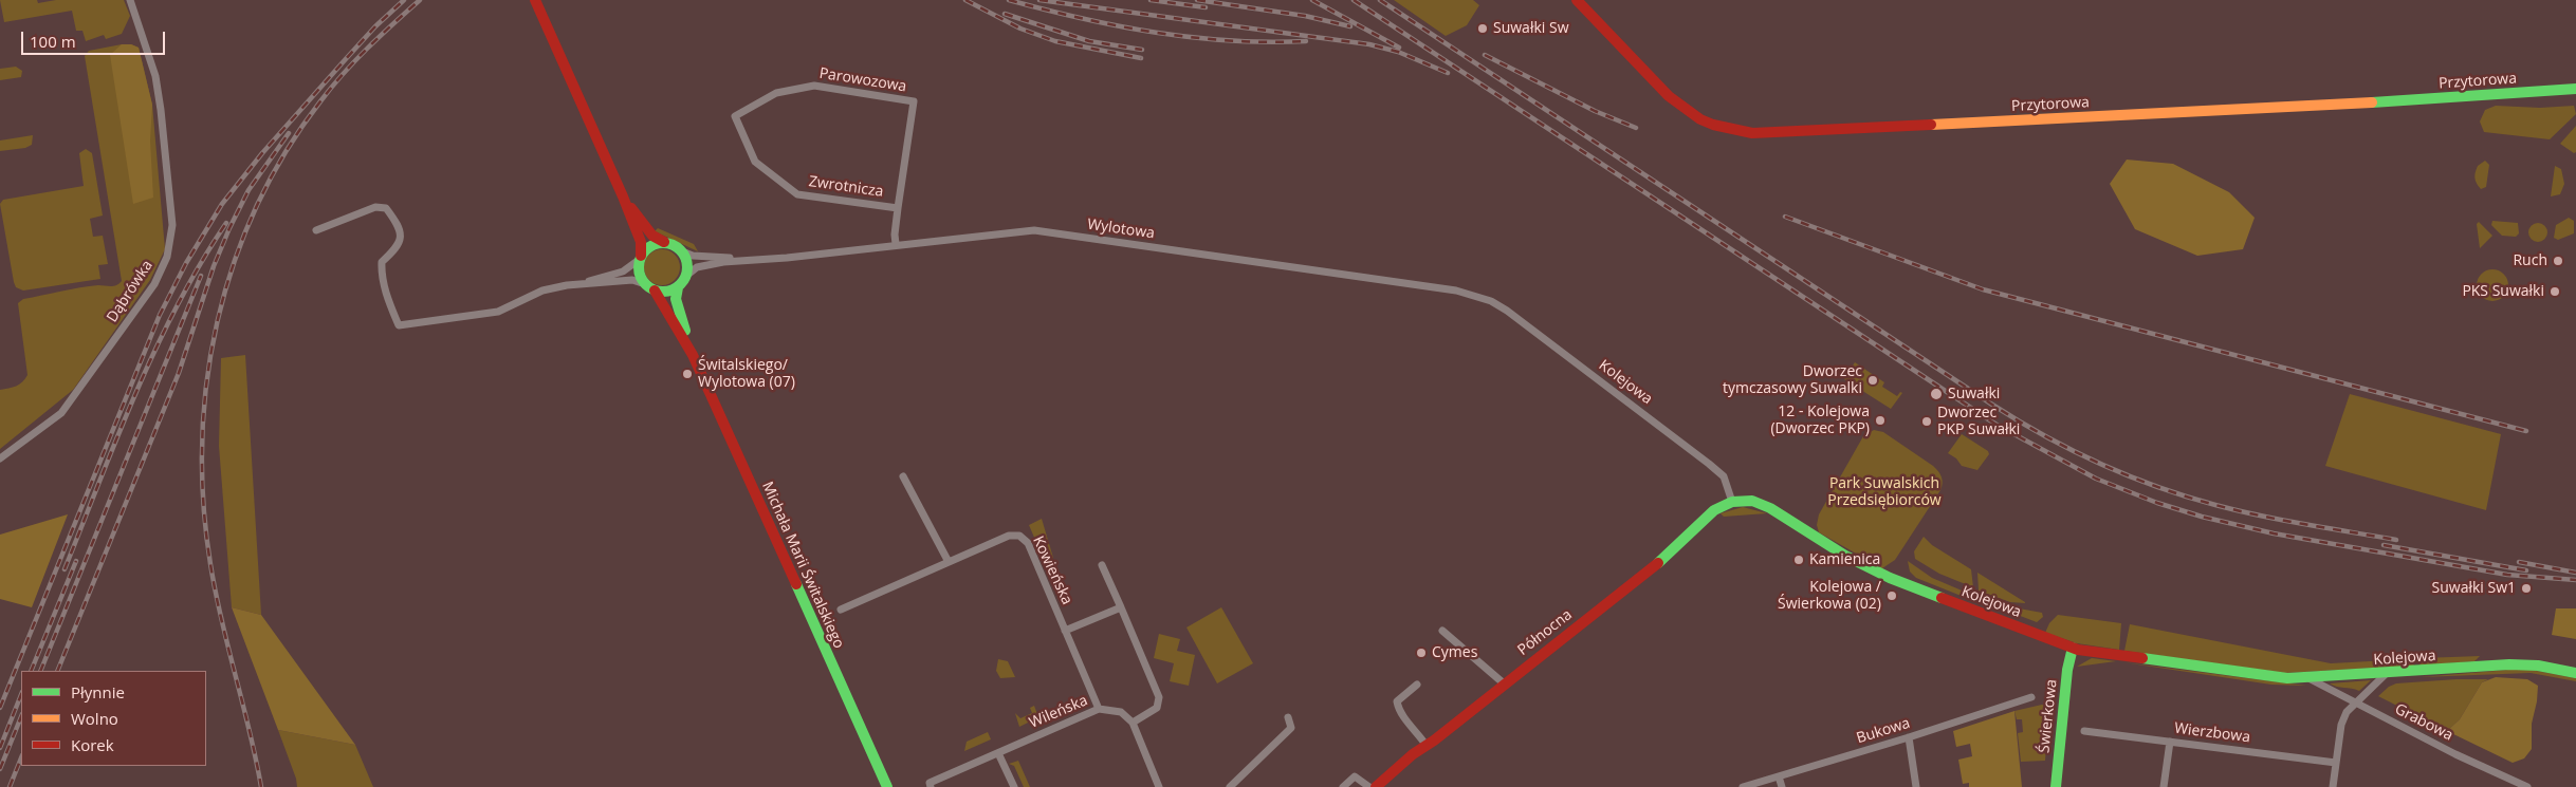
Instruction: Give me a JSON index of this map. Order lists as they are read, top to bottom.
{
  "streets": {
    "street": [
      "Parowozowa",
      "Przytorowa",
      "Zwrotnicza",
      "Wylotowa",
      "Dąbrówka",
      "Kolejowa",
      "Michała Marii Świtalskiego",
      "Kowieńska",
      "Północna",
      "Wileńska",
      "Świerkowa",
      "Grabowa",
      "Bukowa",
      "Wierzbowa"
    ]
  },
  "crossings": [
    ["Parowozowa", "Zwrotnicza"],
    ["Parowozowa", "Wylotowa"],
    ["Wylotowa", "Kolejowa"],
    ["Wylotowa", "Michała Marii Świtalskiego"],
    ["Kolejowa", "Północna"],
    ["Kolejowa", "Świerkowa"],
    ["Kolejowa", "Grabowa"],
    ["Kowieńska", "Wileńska"]
  ],
  "parks": ["Park Suwalskich Przedsiębiorców"],
  "places": [
    "Suwałki Sw",
    "Ruch",
    "PKS Suwałki",
    "Świtalskiego/ Wylotowa (07)",
    "Dworzec tymczasowy Suwalki",
    "Suwałki",
    "12 - Kolejowa (Dworzec PKP)",
    "Dworzec PKP Suwałki",
    "Kamienica",
    "Suwałki Sw1",
    "Kolejowa / Świerkowa (02)",
    "Cymes"
  ],
  "legend": ["Płynnie", "Wolno", "Korek"],
  "scale_bar": "100 m"
}
